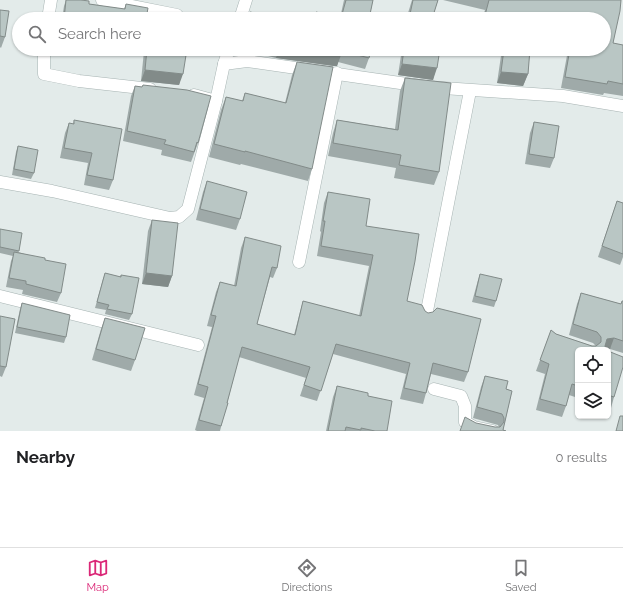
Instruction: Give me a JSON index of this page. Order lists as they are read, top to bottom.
{
  "page": {
    "search": "Search here",
    "heading": ["Nearby", "0 results"],
    "nav": ["Map", "Directions", "Saved"]
  }
}
